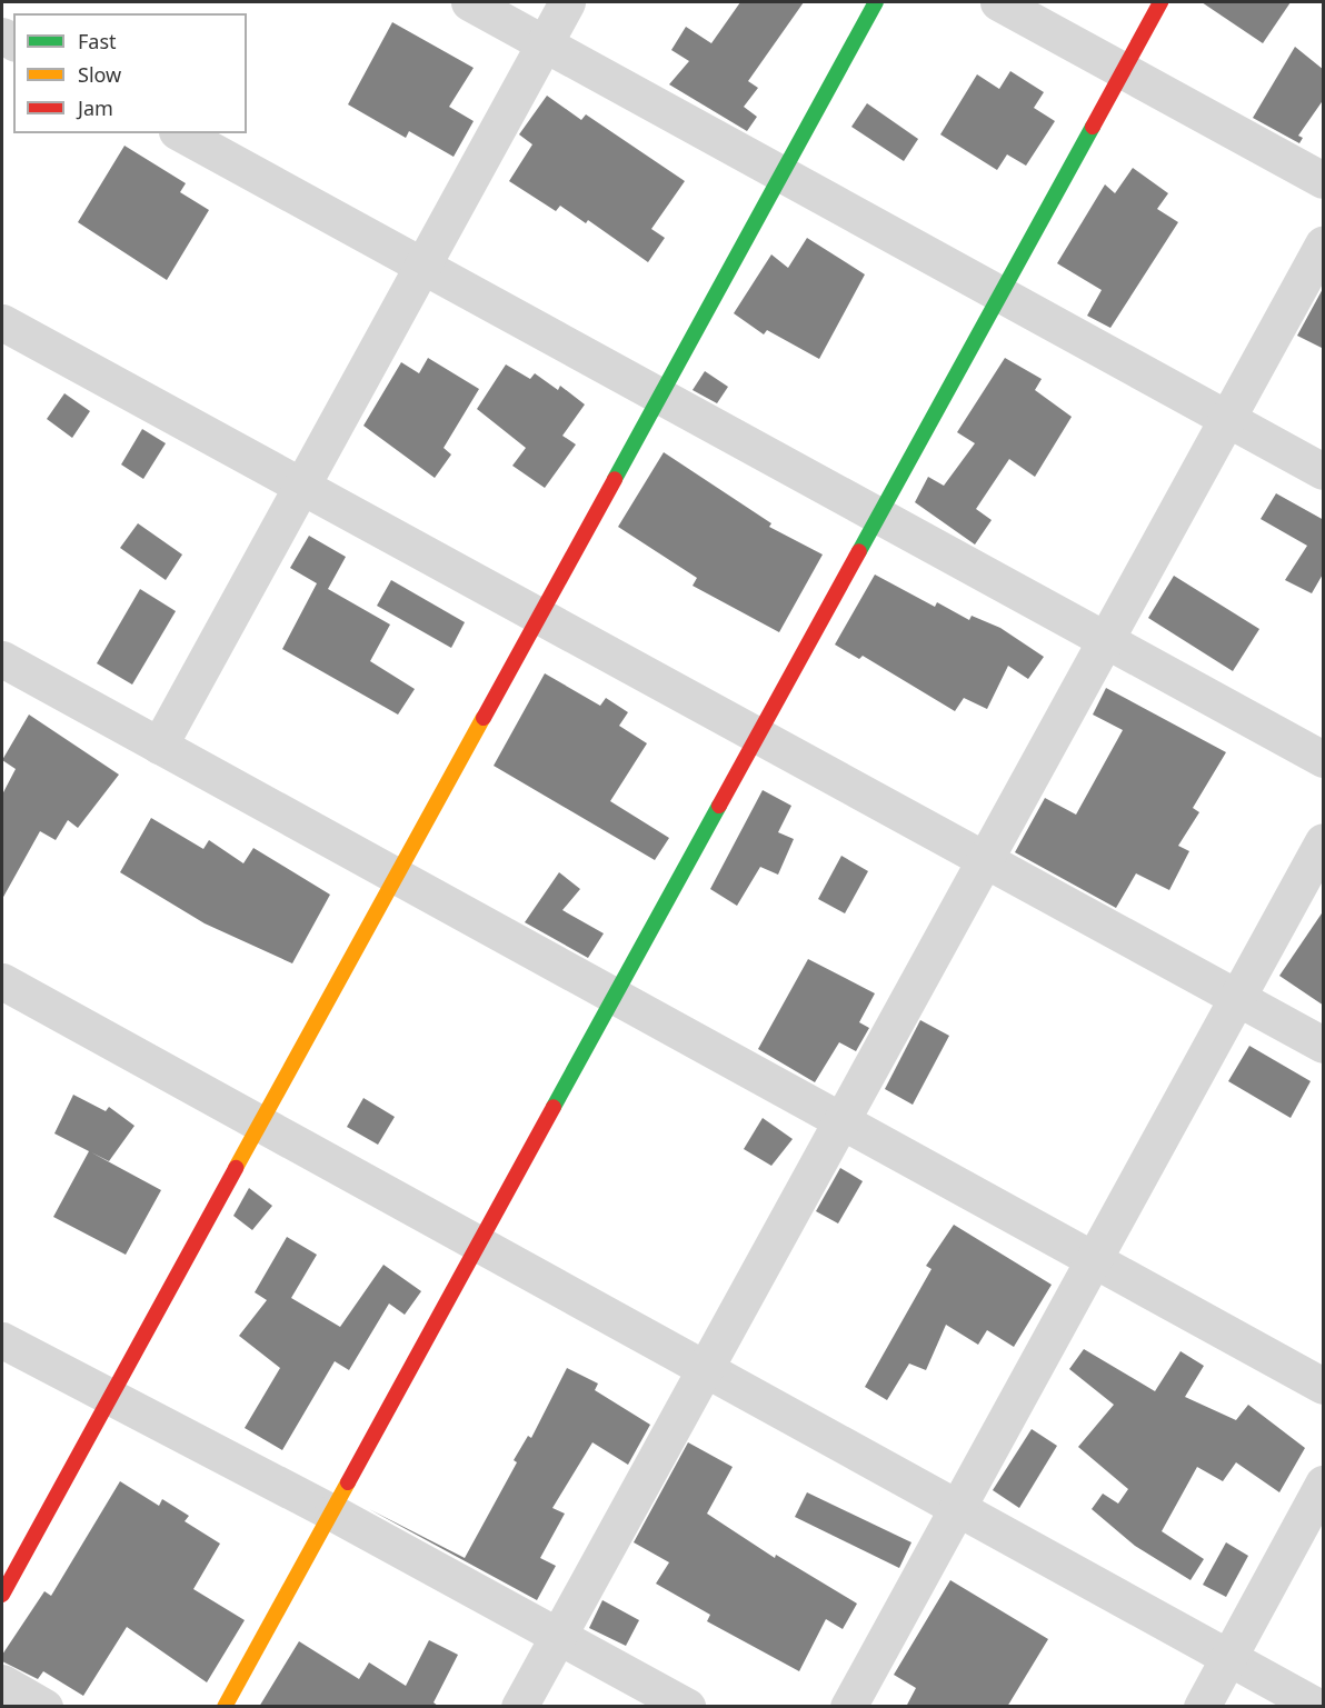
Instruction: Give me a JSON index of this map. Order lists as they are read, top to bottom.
{
  "legend": ["Fast", "Slow", "Jam"]
}
